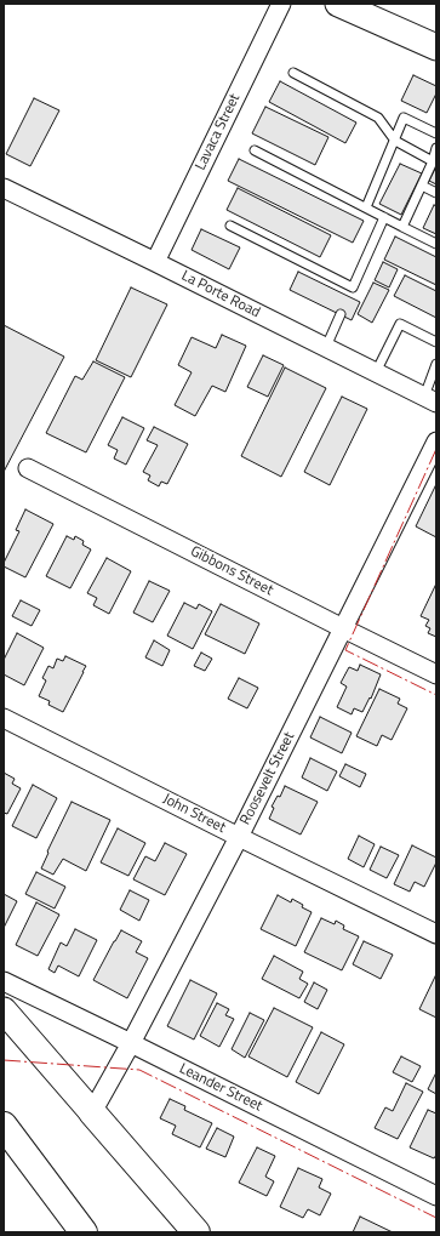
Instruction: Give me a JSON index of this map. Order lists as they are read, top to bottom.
{
  "streets": {
    "street": [
      "Lavaca Street",
      "La Porte Road",
      "Gibbons Street",
      "Roosevelt Street",
      "John Street",
      "Leander Street"
    ]
  },
  "crossings": [
    ["Lavaca Street", "La Porte Road"],
    ["Gibbons Street", "Roosevelt Street"],
    ["Roosevelt Street", "John Street"],
    ["Roosevelt Street", "Leander Street"]
  ]
}
